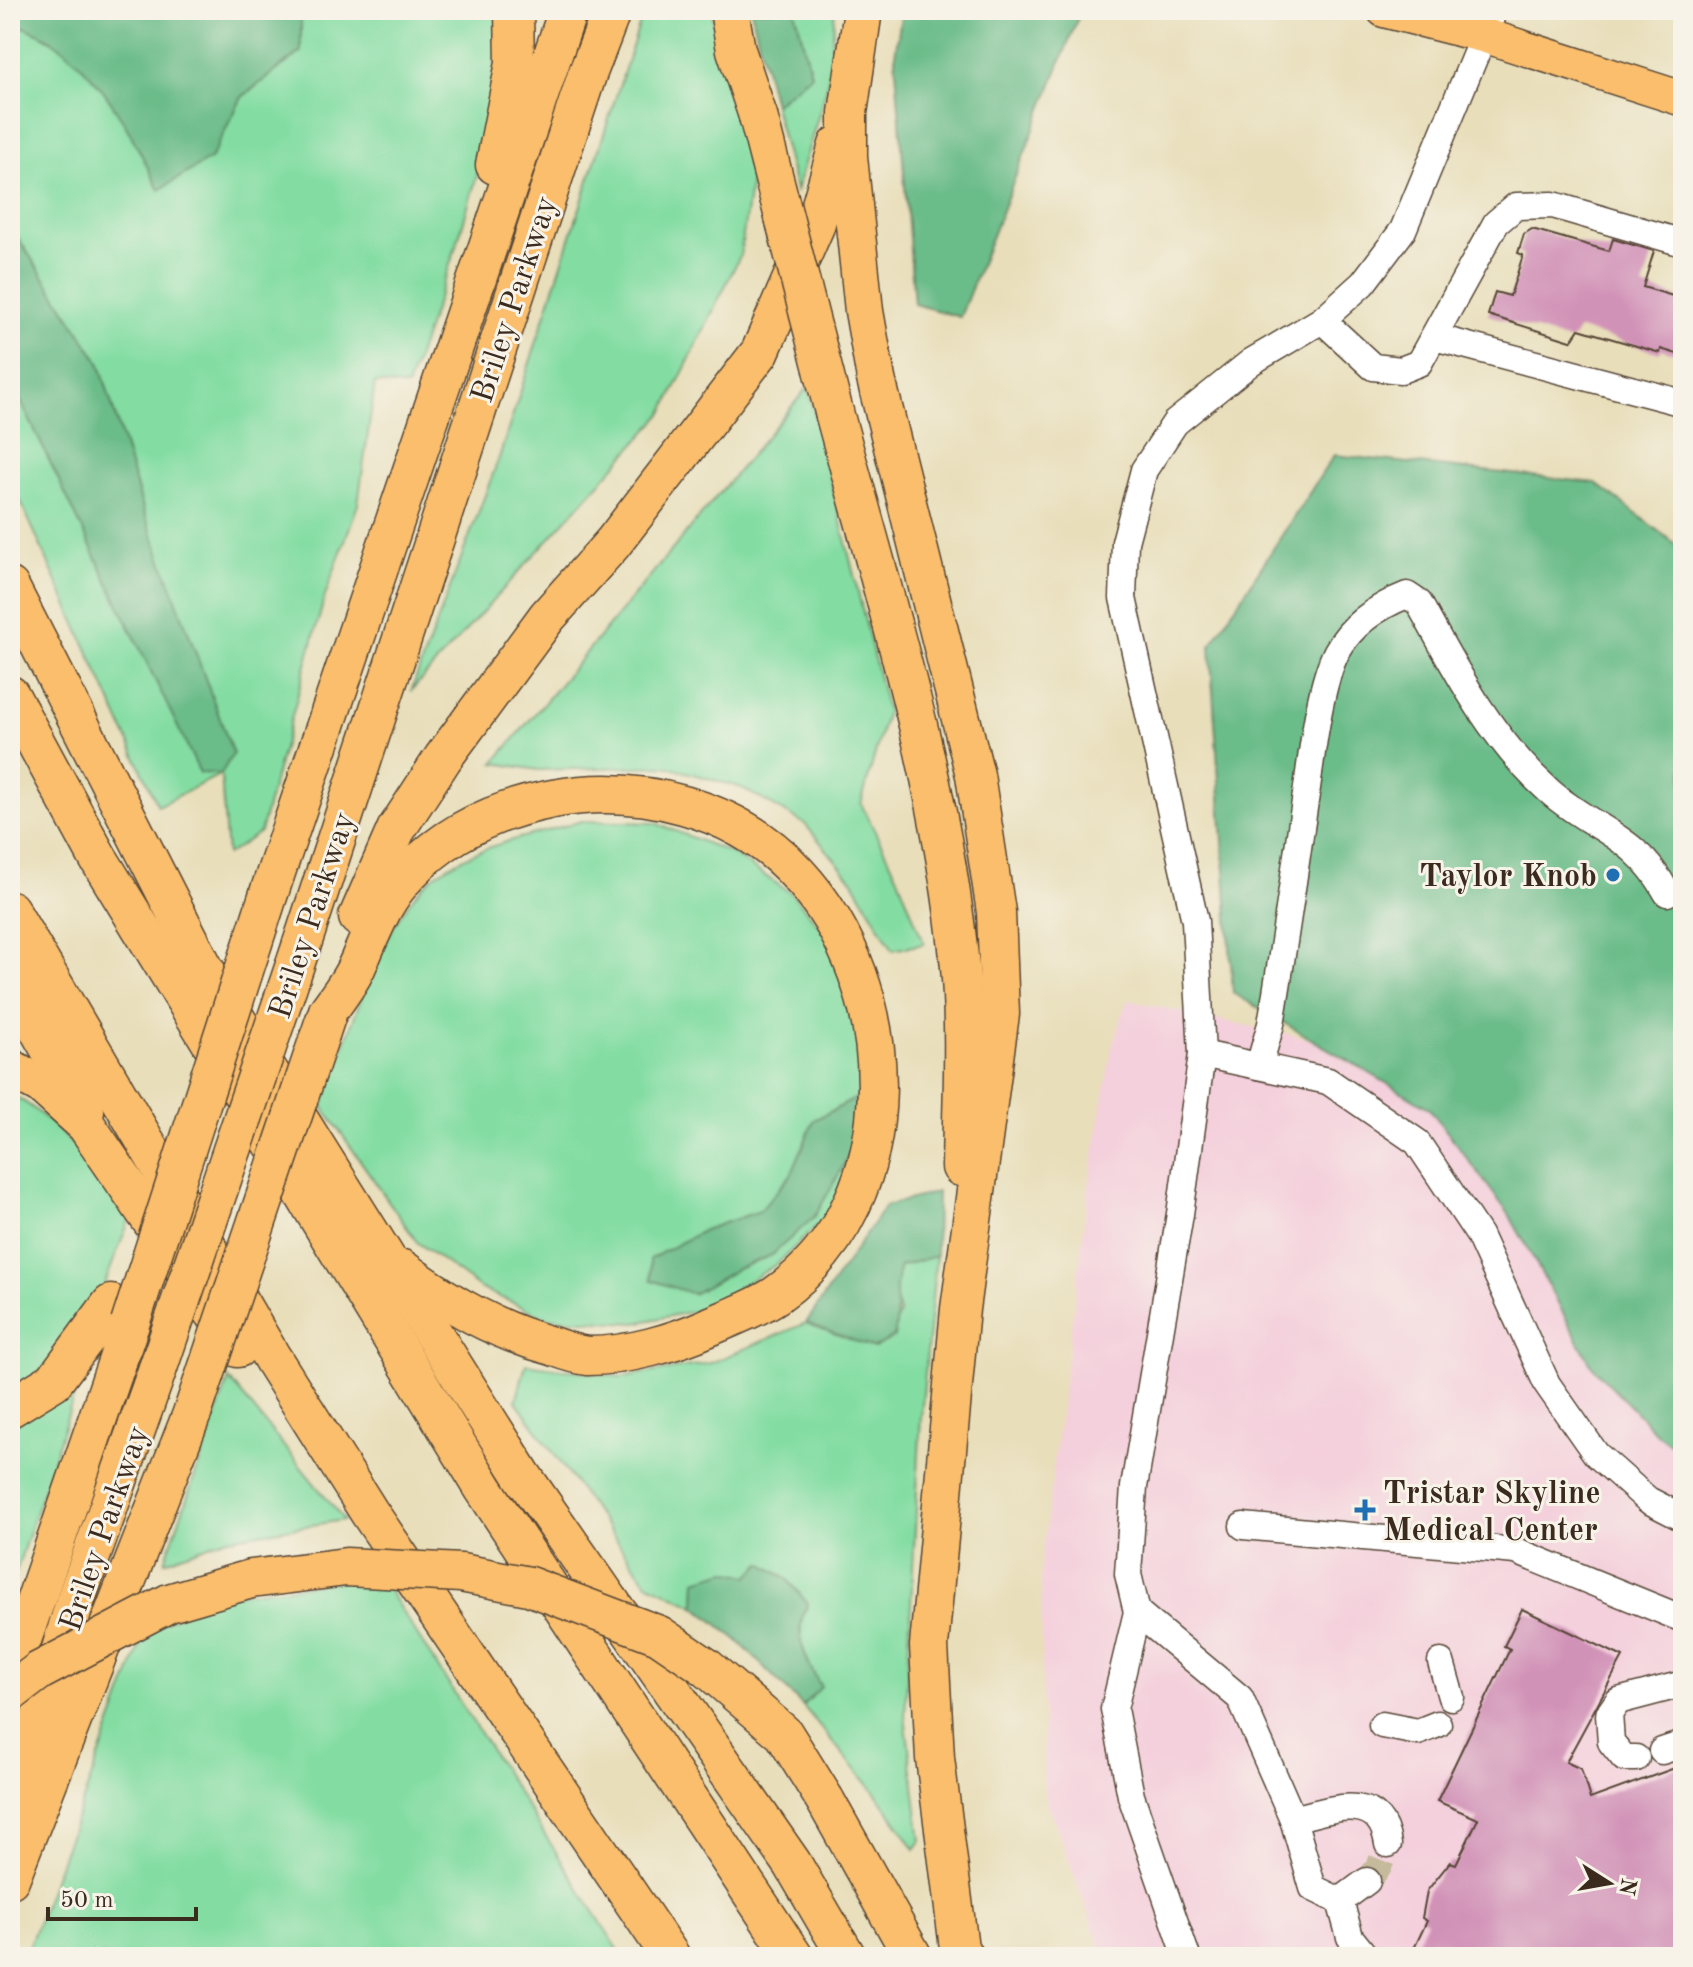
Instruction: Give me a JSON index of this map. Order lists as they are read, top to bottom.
{
  "streets": {
    "highway": ["Briley Parkway"]
  },
  "places": {
    "other": ["Taylor Knob"],
    "health": ["Tristar Skyline Medical Center"]
  },
  "scale_bar": "50 m",
  "north": "right"
}
